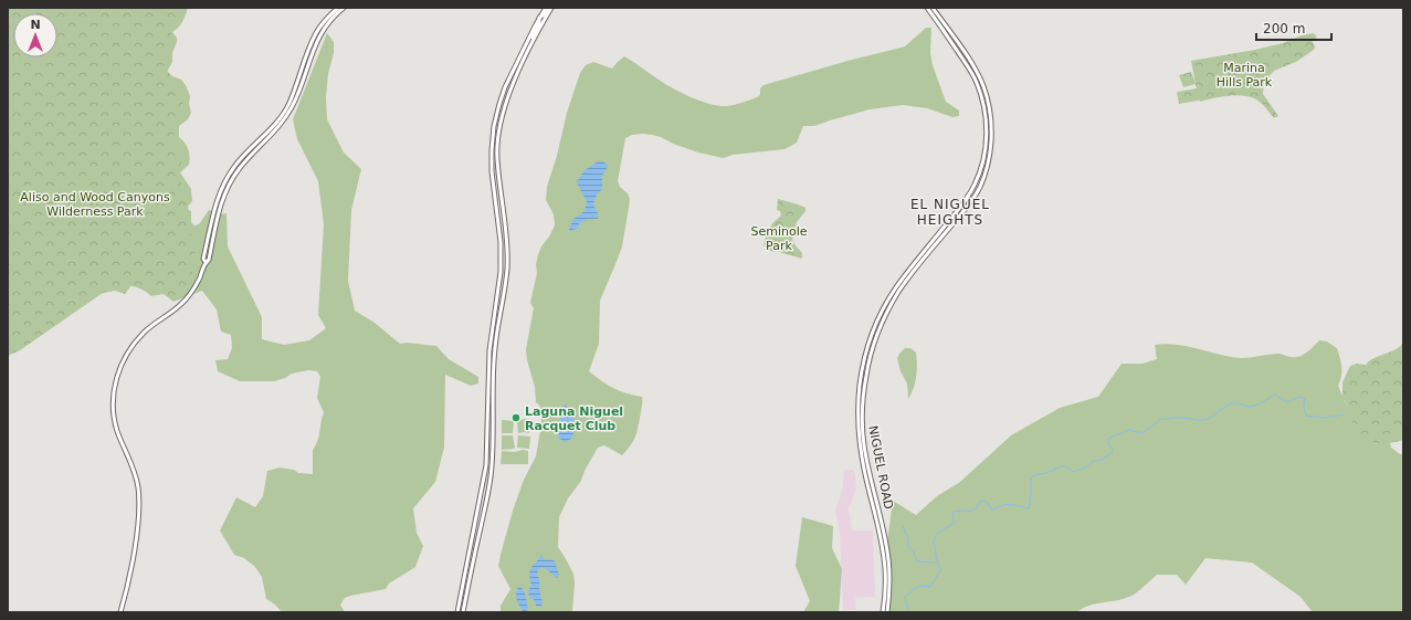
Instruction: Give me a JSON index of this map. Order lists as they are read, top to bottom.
{
  "streets": {
    "main road": ["NIGUEL ROAD"]
  },
  "districts": ["EL NIGUEL HEIGHTS"],
  "parks": ["Marina Hills Park", "Aliso and Wood Canyons Wilderness Park", "Seminole Park"],
  "places": ["Laguna Niguel Racquet Club"],
  "scale_bar": "200 m",
  "north": "top"
}
